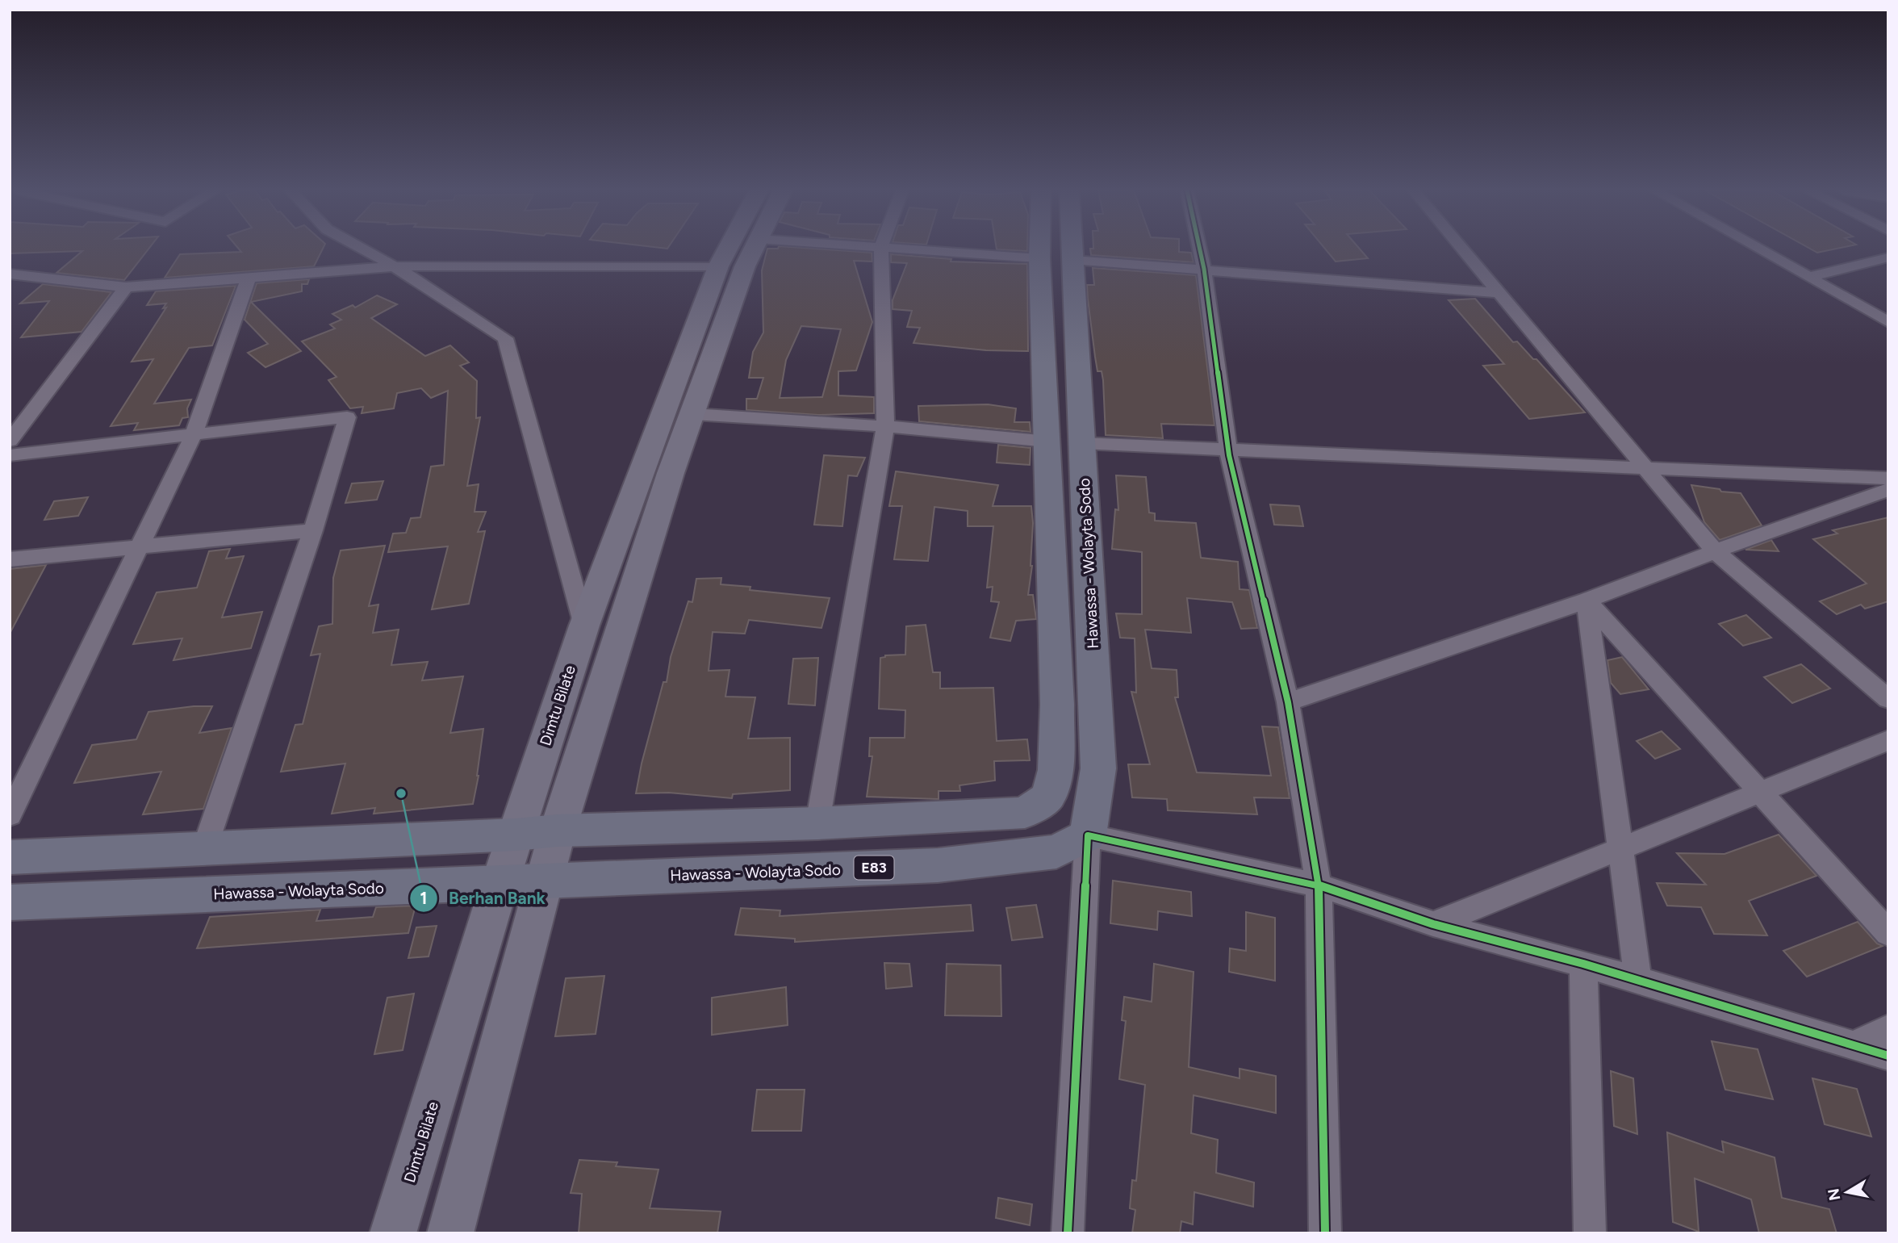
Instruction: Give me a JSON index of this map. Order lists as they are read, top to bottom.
{
  "streets": {
    "main road": ["Hawassa - Wolayta Sodo", "Dimtu Bilate", "E83"]
  },
  "crossings": [
    ["Hawassa - Wolayta Sodo", "Dimtu Bilate"]
  ],
  "places": ["Berhan Bank"],
  "north": "left"
}
